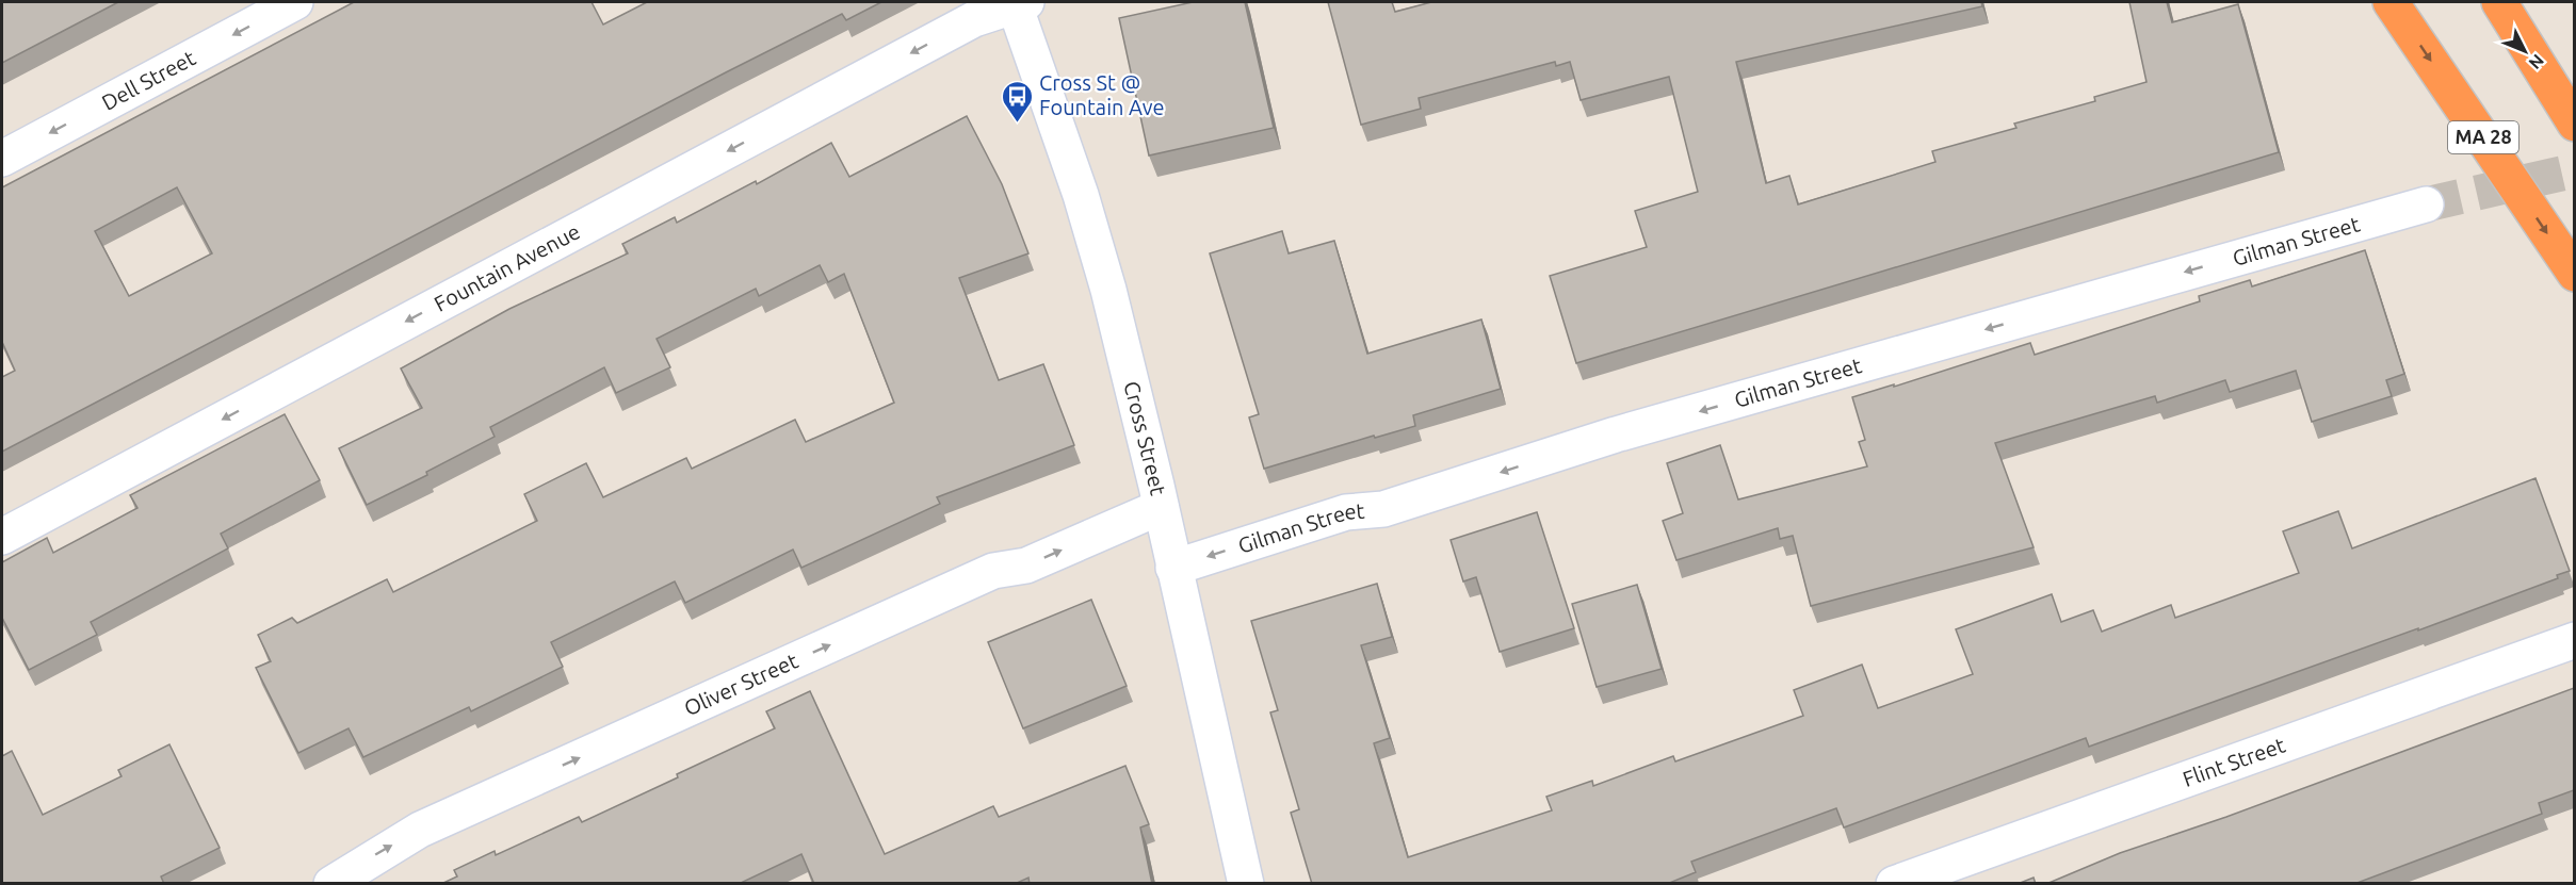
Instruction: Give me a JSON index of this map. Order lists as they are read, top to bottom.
{
  "streets": {
    "highway": ["MA 28"],
    "street": [
      "Dell Street",
      "Gilman Street",
      "Fountain Avenue",
      "Cross Street",
      "Oliver Street",
      "Flint Street"
    ]
  },
  "crossings": [
    ["Gilman Street", "Cross Street"],
    ["Fountain Avenue", "Cross Street"],
    ["Cross Street", "Oliver Street"]
  ],
  "one_way": [
    "Dell Street",
    "Gilman Street",
    "Fountain Avenue",
    "Oliver Street"
  ],
  "places": {
    "bus stop": ["Cross St @ Fountain Ave"]
  },
  "north": "bottom right"
}
